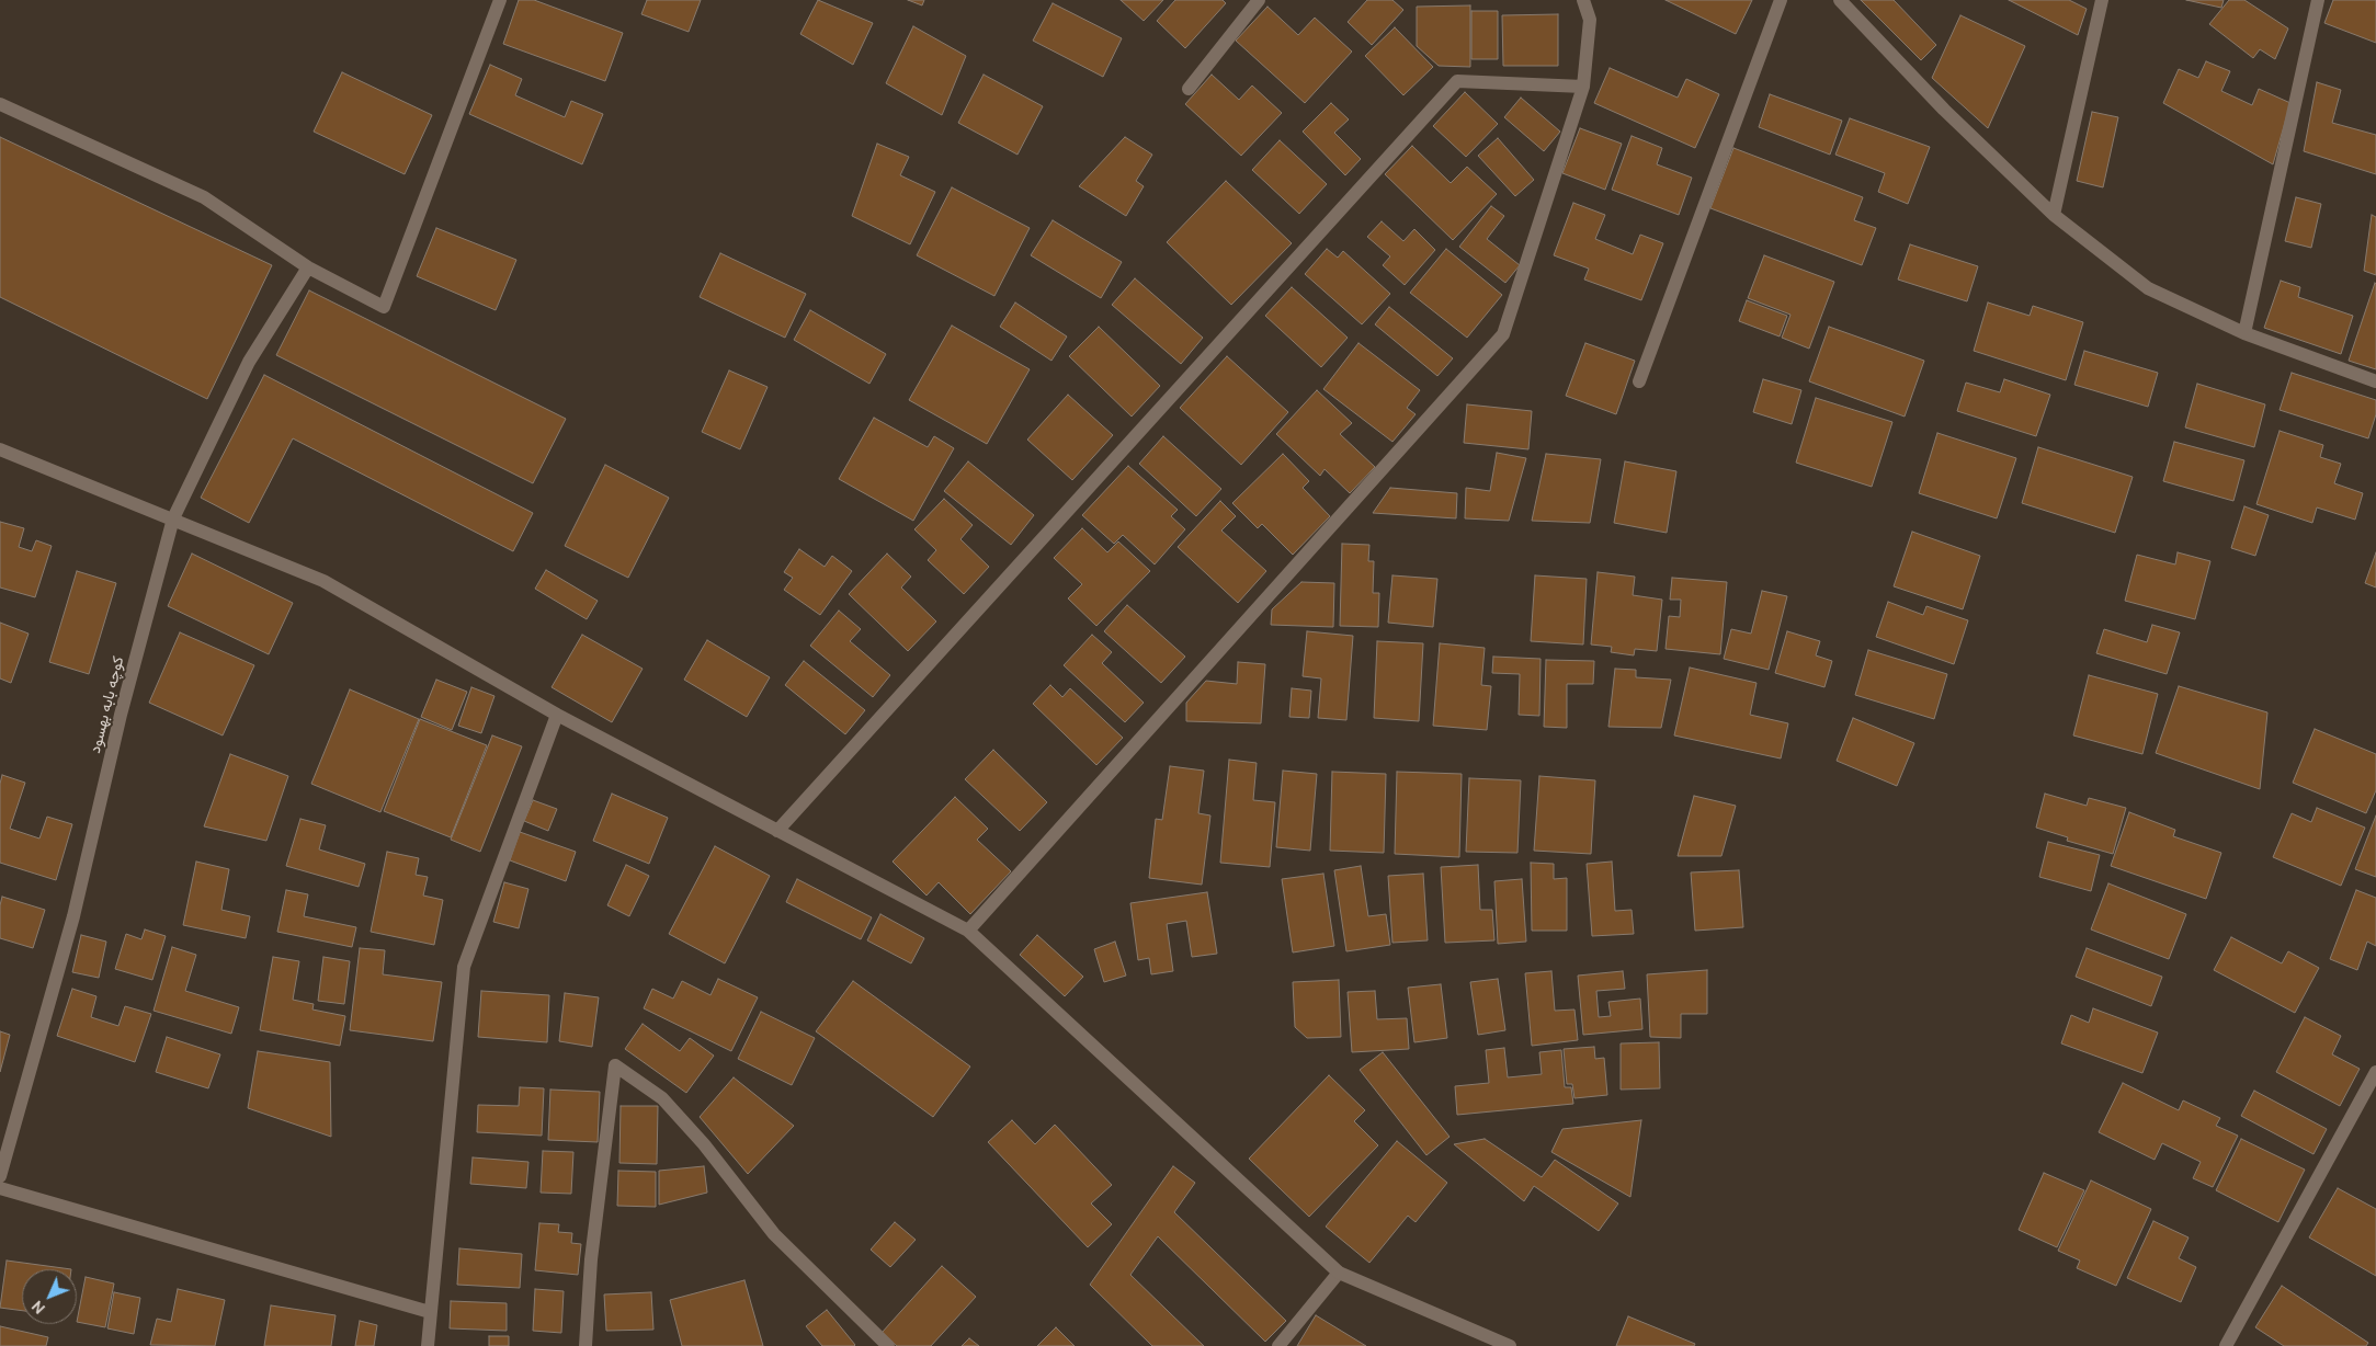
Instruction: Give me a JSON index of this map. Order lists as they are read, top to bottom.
{
  "streets": {
    "street": ["کوچه بابه بهسود"]
  },
  "north": "bottom left"
}
